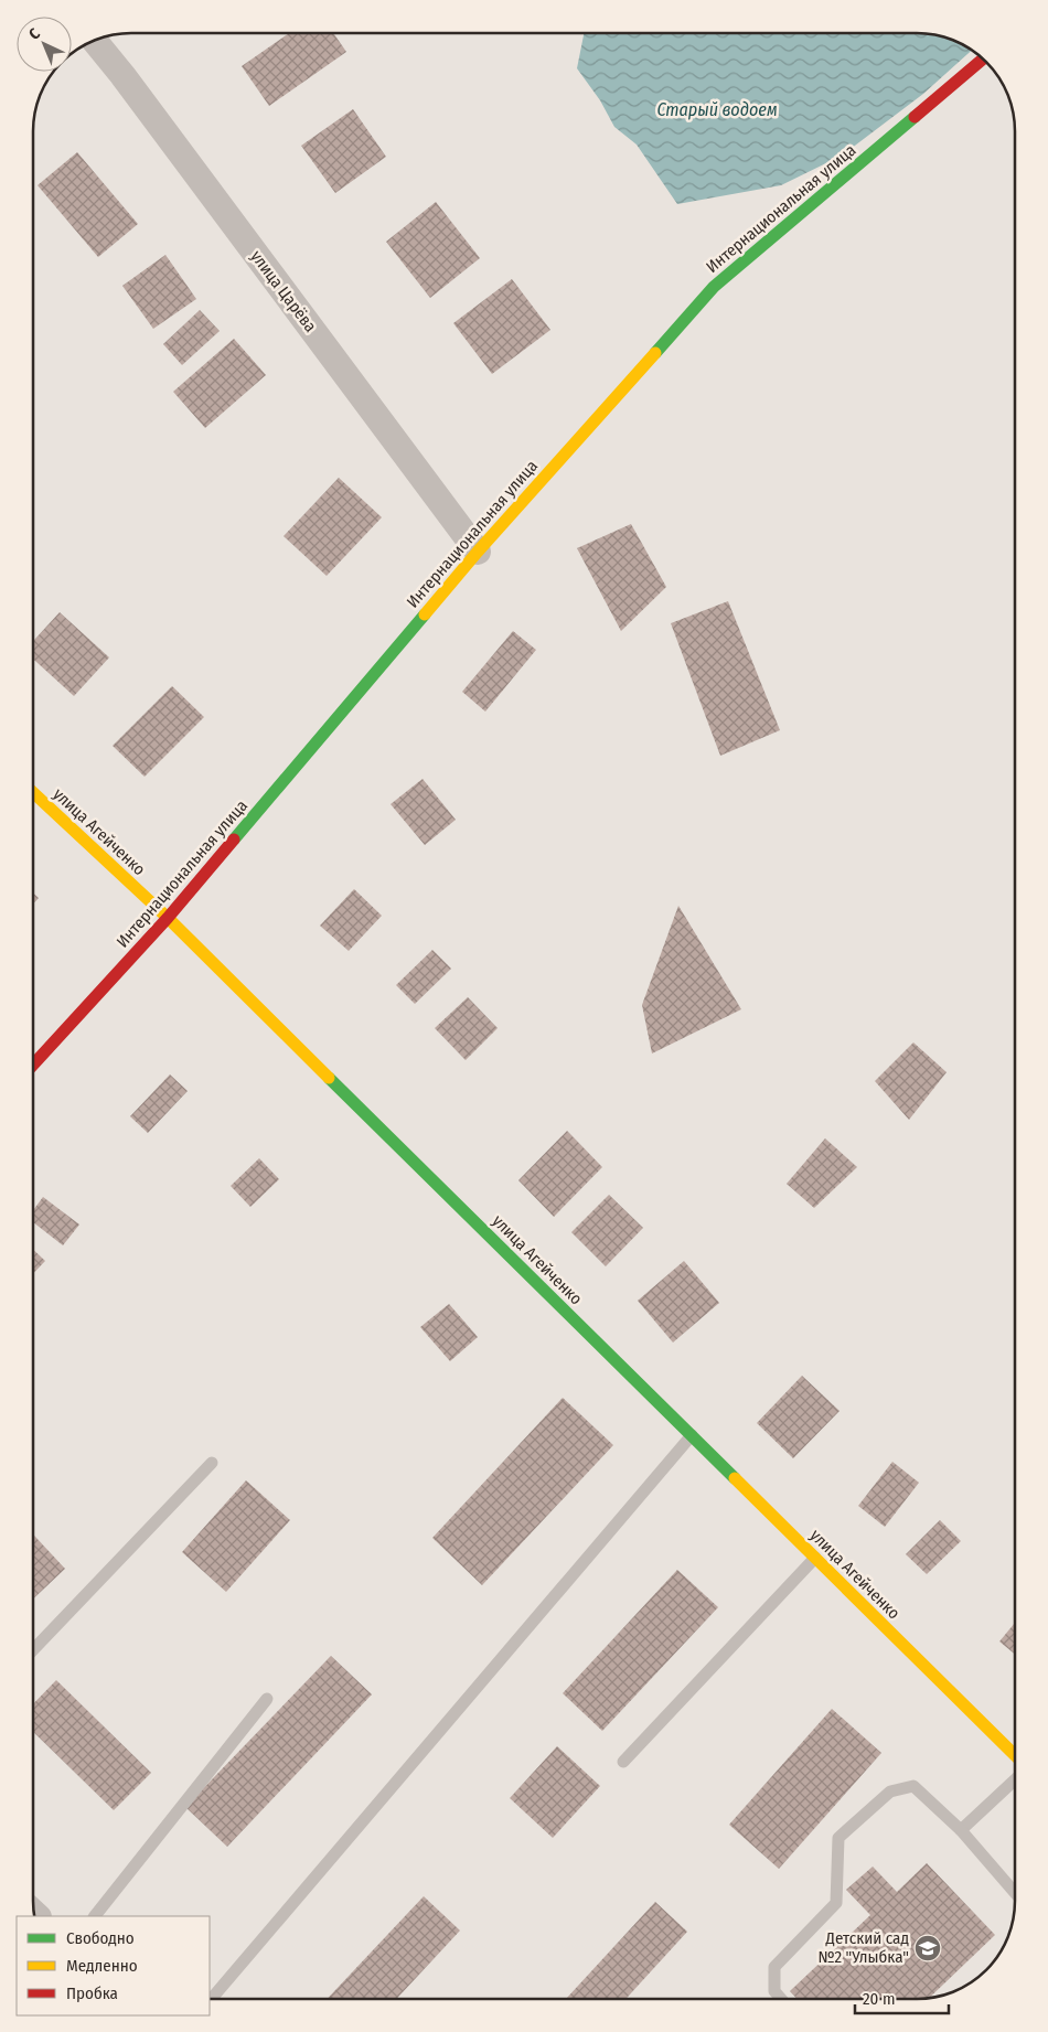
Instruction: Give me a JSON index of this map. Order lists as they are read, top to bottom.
{
  "streets": {
    "street": ["Интернациональная улица", "улица Царёва", "улица Агейченко"]
  },
  "crossings": [
    ["Интернациональная улица", "улица Царёва"],
    ["Интернациональная улица", "улица Агейченко"]
  ],
  "water": ["Старый водоем"],
  "places": {
    "school or university": ["Детский сад №2 \"Улыбка\""]
  },
  "legend": ["Свободно", "Медленно", "Пробка"],
  "scale_bar": "20 m",
  "north": "top left"
}
